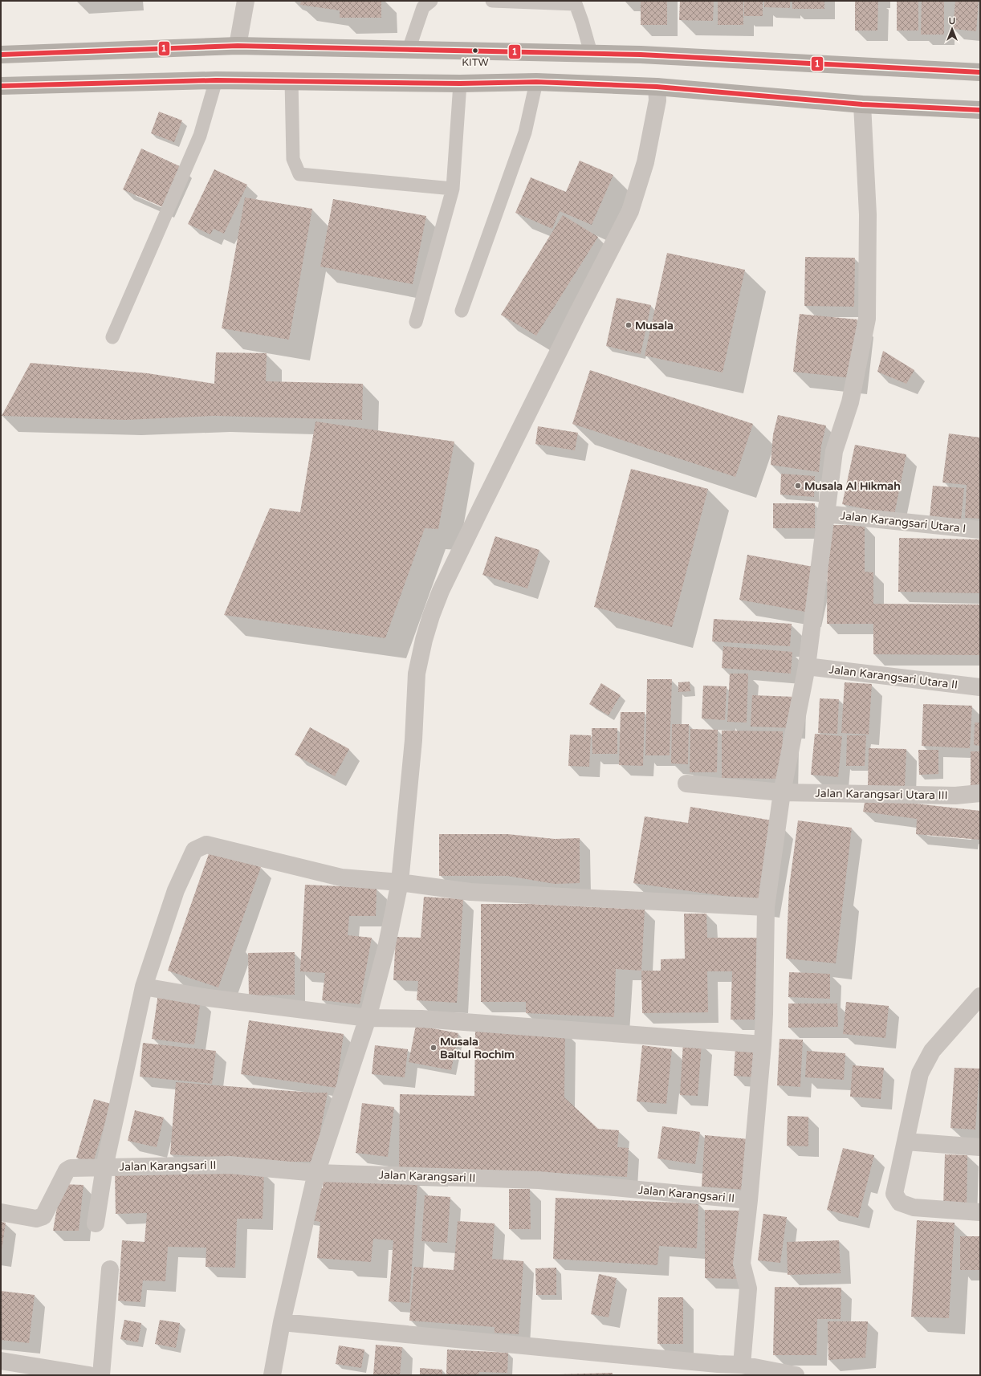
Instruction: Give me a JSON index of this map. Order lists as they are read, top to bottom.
{
  "streets": {
    "street": [
      "Jalan Karangsari Utara I",
      "Jalan Karangsari Utara II",
      "Jalan Karangsari Utara III",
      "Jalan Karangsari II"
    ]
  },
  "places": [
    "KITW",
    "Musala",
    "Musala Al Hikmah",
    "Musala Baitul Rochim"
  ],
  "lines": ["transit line 1"],
  "north": "top"
}
